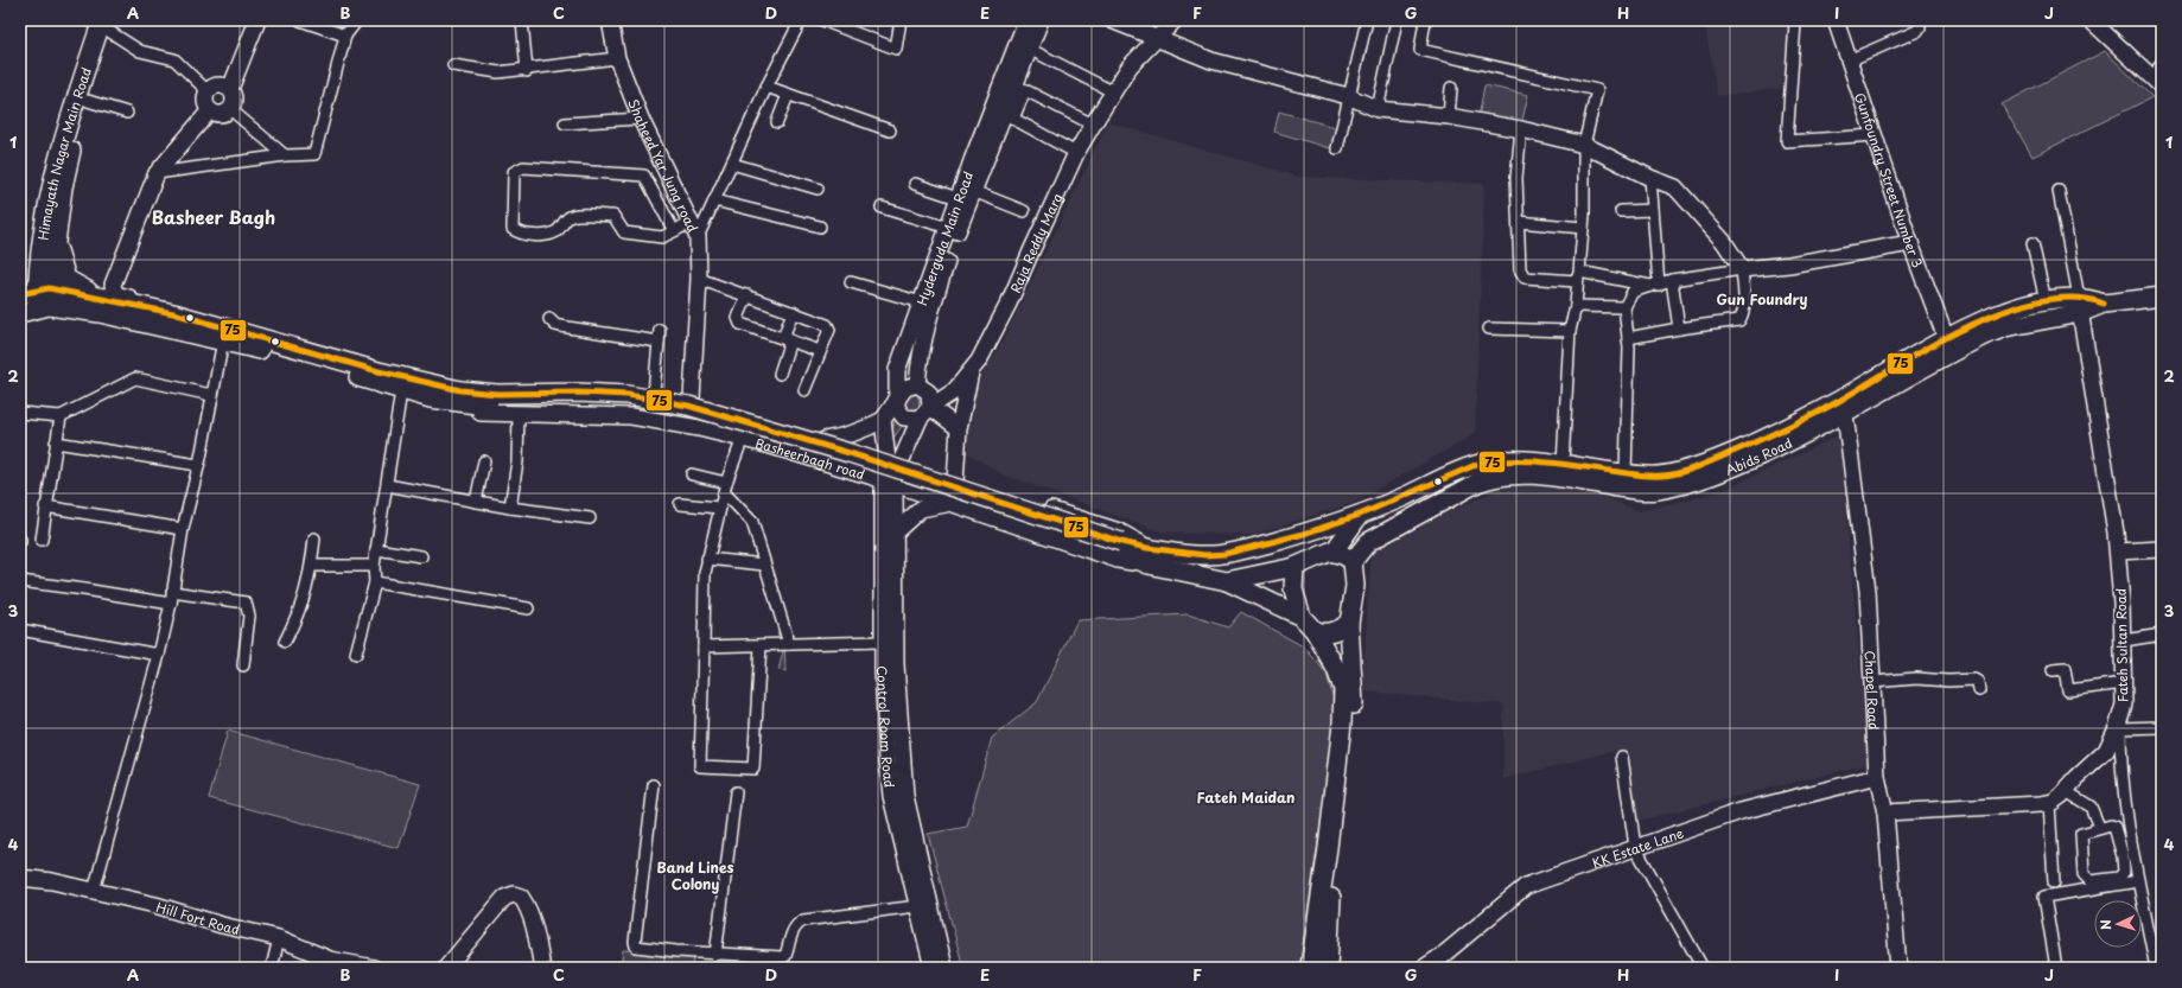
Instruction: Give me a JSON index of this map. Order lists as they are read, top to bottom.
{
  "streets": {
    "main road": [
      "Himayath Nagar Main Road",
      "Shaheed Yar Jung road",
      "Gunfoundry Street Number 3",
      "Hyderguda Main Road",
      "Raja Reddy Marg",
      "Abids Road",
      "Basheerbagh road",
      "Fateh Sultan Road",
      "Chapel Road",
      "Control Room Road",
      "KK Estate Lane",
      "Hill Fort Road"
    ]
  },
  "crossings": [
    ["Shaheed Yar Jung road", "Basheerbagh road"],
    ["Hyderguda Main Road", "Raja Reddy Marg"],
    ["Raja Reddy Marg", "Basheerbagh road"],
    ["Abids Road", "Fateh Sultan Road"],
    ["Abids Road", "Chapel Road"],
    ["Basheerbagh road", "Control Room Road"],
    ["Fateh Sultan Road", "Chapel Road"],
    ["Chapel Road", "KK Estate Lane"]
  ],
  "districts": [
    "Basheer Bagh",
    "Gun Foundry",
    "Fateh Maidan",
    "Band Lines Colony"
  ],
  "lines": ["transit line 75"],
  "north": "left",
  "grid": {
    "columns": [
      "A",
      "B",
      "C",
      "D",
      "E",
      "F",
      "G",
      "H",
      "I",
      "J"
    ],
    "rows": [
      "1",
      "2",
      "3",
      "4"
    ]
  }
}
